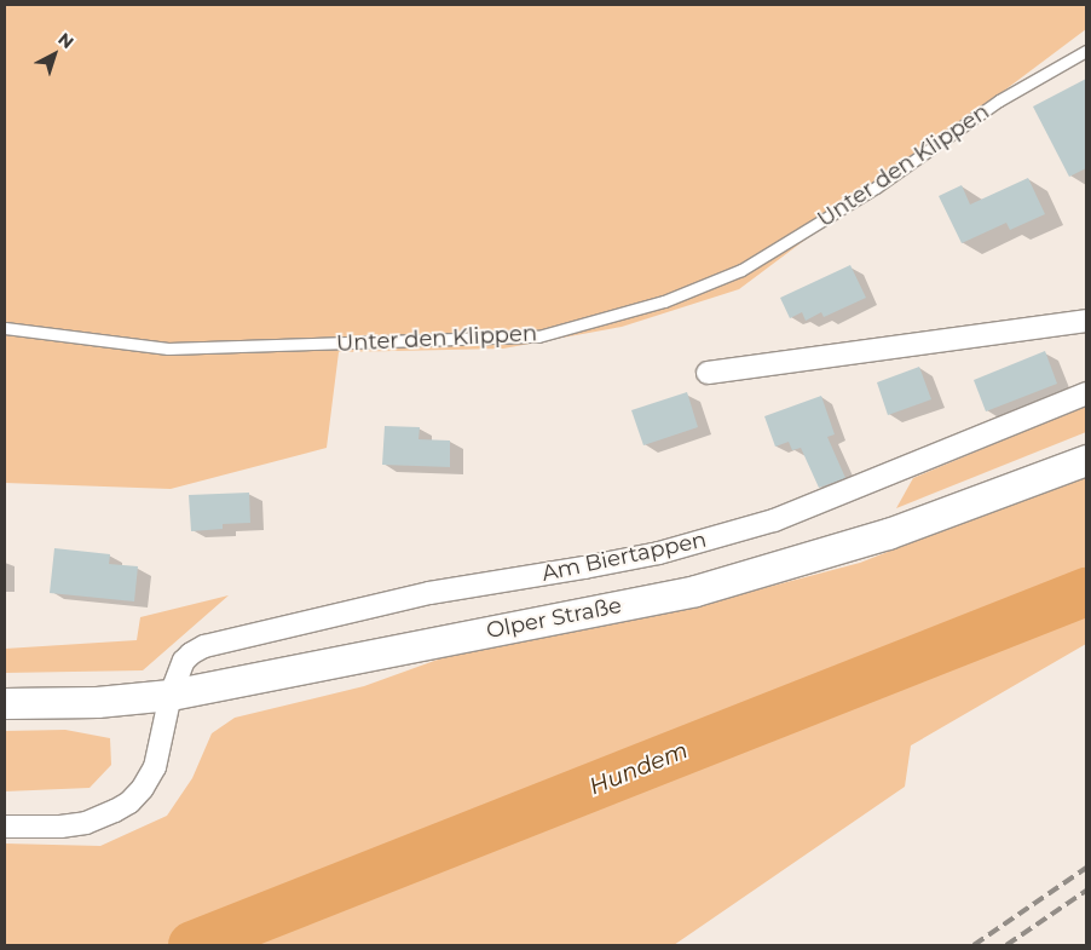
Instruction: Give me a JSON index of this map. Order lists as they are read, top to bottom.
{
  "streets": {
    "main road": ["Olper Straße"],
    "street": ["Am Biertappen"],
    "lane": ["Unter den Klippen"]
  },
  "crossings": [
    ["Am Biertappen", "Olper Straße"]
  ],
  "water": ["Hundem"],
  "north": "top right"
}
